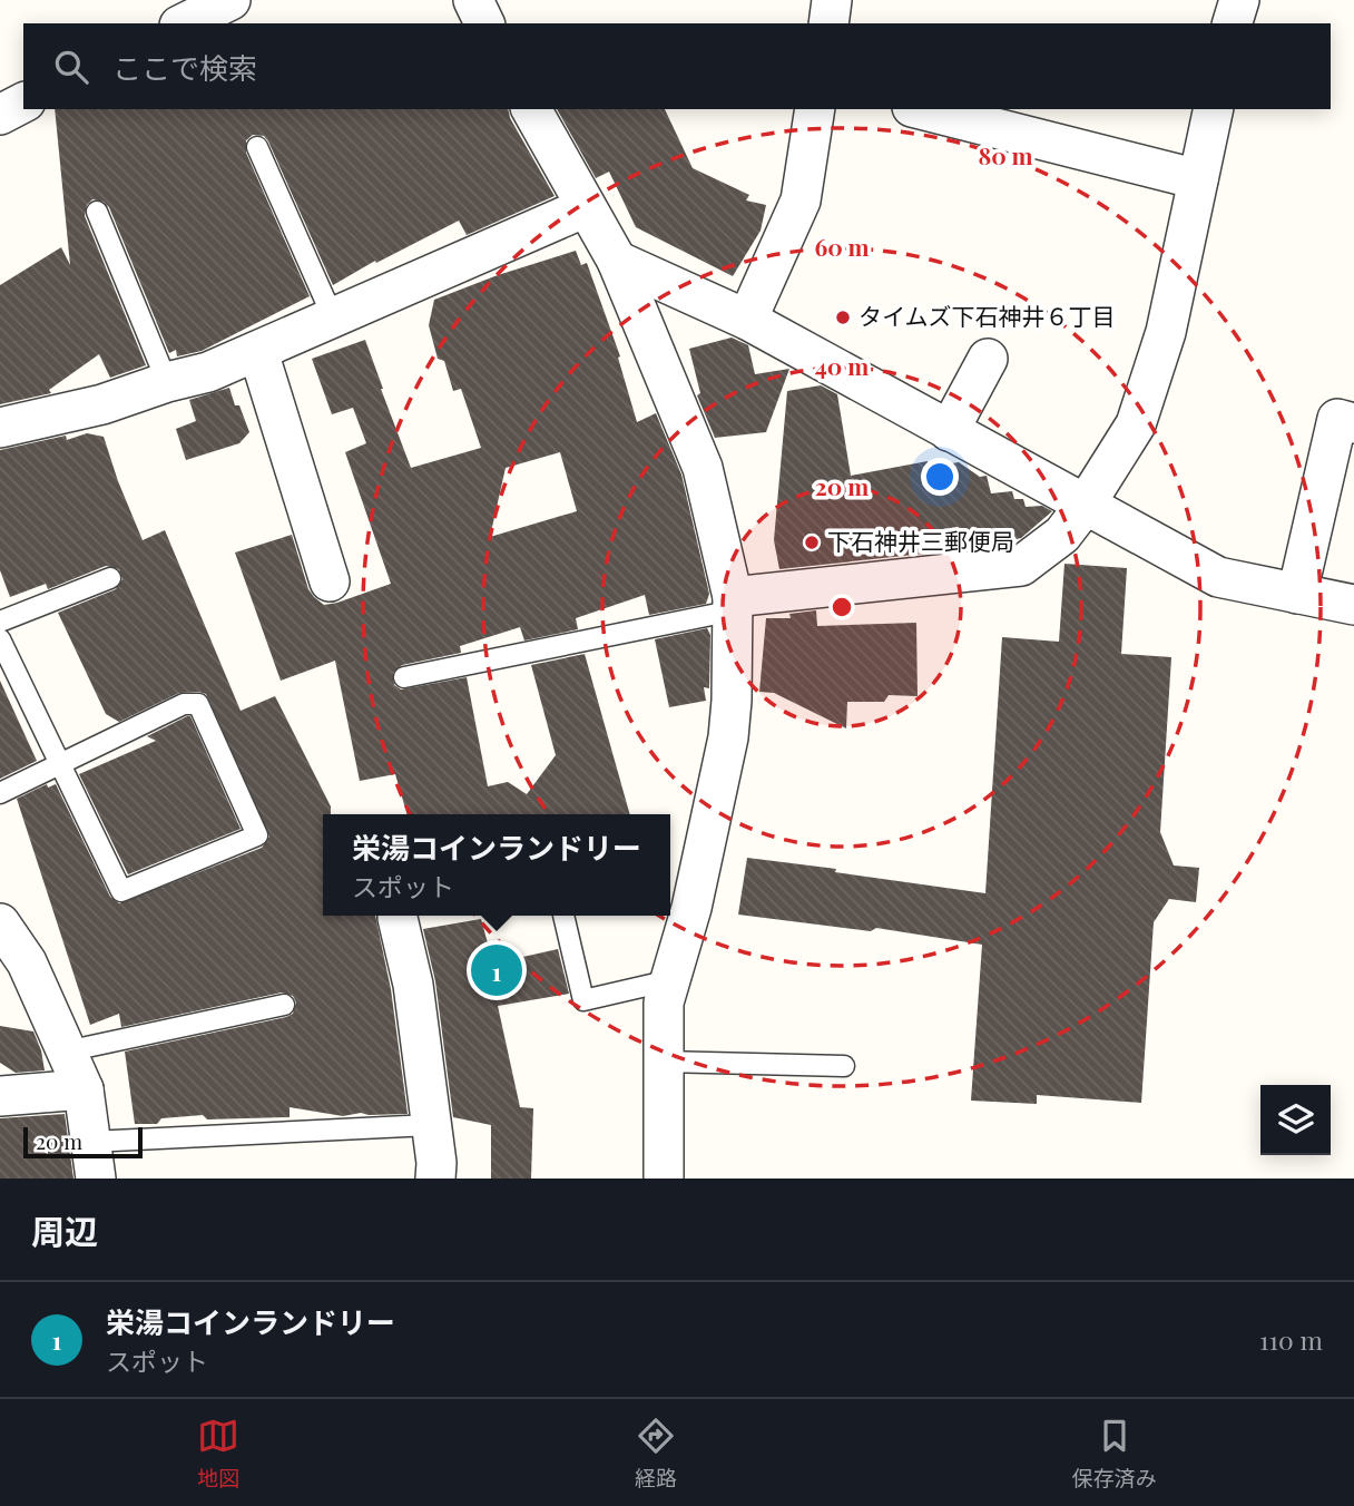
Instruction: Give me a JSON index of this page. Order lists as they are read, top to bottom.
{
  "places": ["タイムズ下石神井６丁目", "下石神井三郵便局"],
  "scale_bar": "20 m",
  "page": {
    "search": "ここで検索",
    "popup": ["栄湯コインランドリー", "スポット"],
    "pins": "1",
    "scale": "20 m",
    "heading": "周辺",
    "list": [
      {
        "mark": "1",
        "name": "栄湯コインランドリー",
        "note": "スポット",
        "value": "110 m"
      }
    ],
    "nav": ["地図", "経路", "保存済み"]
  },
  "rings": [
    "80 m",
    "60 m",
    "40 m",
    "20 m"
  ]
}
